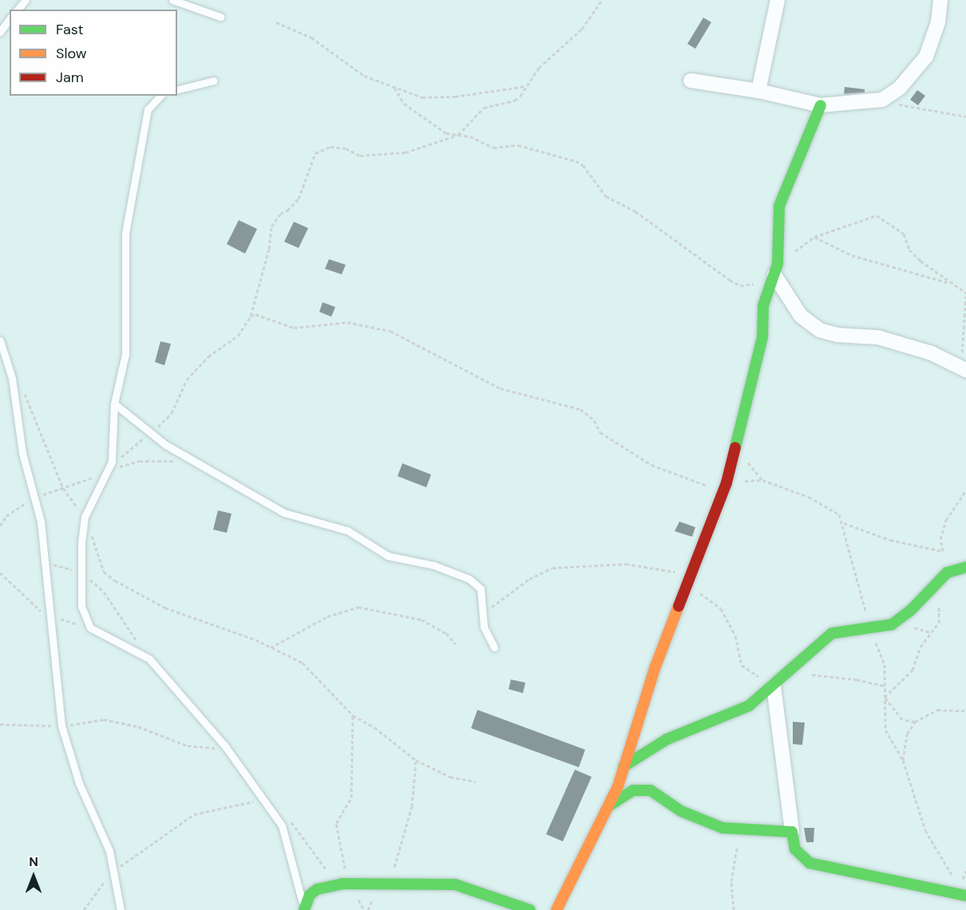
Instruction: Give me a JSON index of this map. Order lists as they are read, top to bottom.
{
  "legend": ["Fast", "Slow", "Jam"],
  "north": "top"
}
